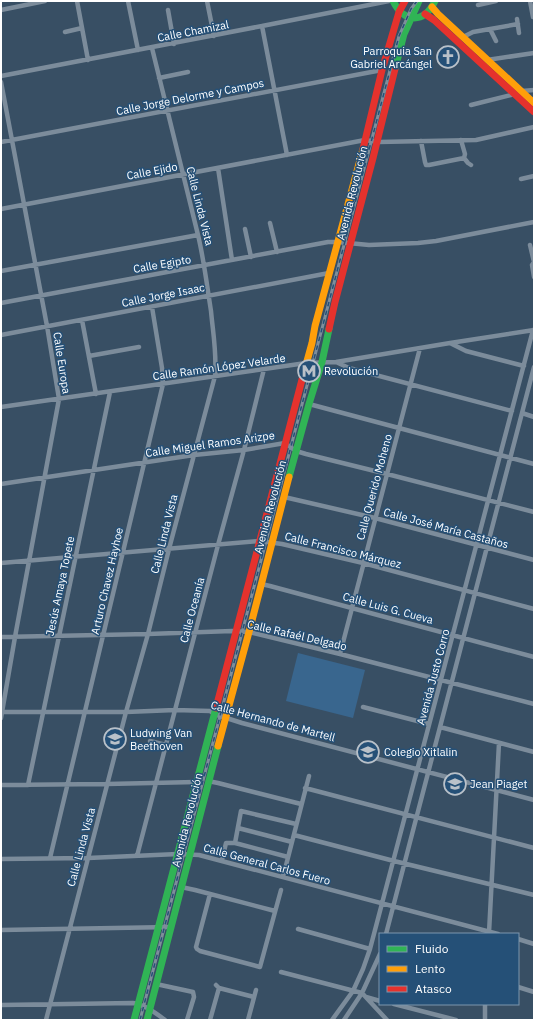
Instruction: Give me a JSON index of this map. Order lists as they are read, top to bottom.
{
  "streets": {
    "main road": ["Avenida Revolución"],
    "street": [
      "Calle Chamizal",
      "Calle Jorge Delorme y Campos",
      "Calle Ejido",
      "Calle Linda Vista",
      "Calle Egipto",
      "Calle Jorge Isaac",
      "Calle Europa",
      "Calle Ramón López Velarde",
      "Calle Miguel Ramos Arizpe",
      "Calle Querido Moheno",
      "Calle José María Castaños",
      "Calle Francisco Márquez",
      "Arturo Chavez Hayhoe",
      "Jesús Amaya Topete",
      "Calle Luis G. Cueva",
      "Calle Oceanía",
      "Calle Rafaél Delgado",
      "Avenida Justo Corro",
      "Calle Hernando de Martell",
      "Calle General Carlos Fuero"
    ]
  },
  "crossings": [
    ["Calle Chamizal", "Calle Linda Vista"],
    ["Calle Jorge Delorme y Campos", "Avenida Revolución"],
    ["Calle Jorge Delorme y Campos", "Calle Linda Vista"],
    ["Calle Jorge Delorme y Campos", "Calle Europa"],
    ["Calle Ejido", "Avenida Revolución"],
    ["Calle Ejido", "Calle Linda Vista"],
    ["Calle Ejido", "Calle Europa"],
    ["Avenida Revolución", "Calle Egipto"],
    ["Avenida Revolución", "Calle Jorge Isaac"],
    ["Avenida Revolución", "Calle Ramón López Velarde"],
    ["Avenida Revolución", "Calle Miguel Ramos Arizpe"],
    ["Avenida Revolución", "Calle José María Castaños"],
    ["Avenida Revolución", "Calle Francisco Márquez"],
    ["Avenida Revolución", "Calle Luis G. Cueva"],
    ["Avenida Revolución", "Calle Rafaél Delgado"],
    ["Avenida Revolución", "Calle Hernando de Martell"],
    ["Avenida Revolución", "Calle General Carlos Fuero"],
    ["Calle Linda Vista", "Calle Egipto"],
    ["Calle Linda Vista", "Calle Jorge Isaac"],
    ["Calle Linda Vista", "Calle Ramón López Velarde"],
    ["Calle Linda Vista", "Calle Miguel Ramos Arizpe"],
    ["Calle Linda Vista", "Calle Francisco Márquez"],
    ["Calle Linda Vista", "Calle Rafaél Delgado"],
    ["Calle Linda Vista", "Calle Hernando de Martell"],
    ["Calle Linda Vista", "Calle General Carlos Fuero"],
    ["Calle Egipto", "Calle Europa"],
    ["Calle Jorge Isaac", "Calle Europa"],
    ["Calle Jorge Isaac", "Arturo Chavez Hayhoe"],
    ["Calle Europa", "Calle Ramón López Velarde"],
    ["Calle Europa", "Calle Miguel Ramos Arizpe"],
    ["Calle Europa", "Calle Francisco Márquez"],
    ["Calle Europa", "Calle Rafaél Delgado"],
    ["Calle Europa", "Calle Hernando de Martell"],
    ["Calle Ramón López Velarde", "Calle Querido Moheno"],
    ["Calle Ramón López Velarde", "Arturo Chavez Hayhoe"],
    ["Calle Ramón López Velarde", "Jesús Amaya Topete"],
    ["Calle Ramón López Velarde", "Calle Oceanía"],
    ["Calle Ramón López Velarde", "Avenida Justo Corro"],
    ["Calle Miguel Ramos Arizpe", "Calle Querido Moheno"],
    ["Calle Miguel Ramos Arizpe", "Arturo Chavez Hayhoe"],
    ["Calle Miguel Ramos Arizpe", "Jesús Amaya Topete"],
    ["Calle Miguel Ramos Arizpe", "Calle Oceanía"],
    ["Calle Miguel Ramos Arizpe", "Avenida Justo Corro"],
    ["Calle Querido Moheno", "Calle José María Castaños"],
    ["Calle Querido Moheno", "Calle Francisco Márquez"],
    ["Calle Querido Moheno", "Calle Luis G. Cueva"],
    ["Calle Querido Moheno", "Calle Rafaél Delgado"],
    ["Calle José María Castaños", "Avenida Justo Corro"],
    ["Calle Francisco Márquez", "Arturo Chavez Hayhoe"],
    ["Calle Francisco Márquez", "Jesús Amaya Topete"],
    ["Calle Francisco Márquez", "Calle Oceanía"],
    ["Calle Francisco Márquez", "Avenida Justo Corro"],
    ["Arturo Chavez Hayhoe", "Calle Rafaél Delgado"],
    ["Arturo Chavez Hayhoe", "Calle Hernando de Martell"],
    ["Arturo Chavez Hayhoe", "Calle General Carlos Fuero"],
    ["Jesús Amaya Topete", "Calle Rafaél Delgado"],
    ["Jesús Amaya Topete", "Calle Hernando de Martell"],
    ["Calle Luis G. Cueva", "Avenida Justo Corro"],
    ["Calle Oceanía", "Calle Rafaél Delgado"],
    ["Calle Oceanía", "Calle Hernando de Martell"],
    ["Calle Oceanía", "Calle General Carlos Fuero"],
    ["Calle Rafaél Delgado", "Avenida Justo Corro"],
    ["Avenida Justo Corro", "Calle Hernando de Martell"],
    ["Avenida Justo Corro", "Calle General Carlos Fuero"]
  ],
  "places": {
    "church": ["Parroquia San Gabriel Arcángel"],
    "metro station": ["Revolución"],
    "school or university": ["Ludwing Van Beethoven", "Colegio Xitlalin", "Jean Piaget"]
  },
  "legend": ["Fluido", "Lento", "Atasco"]
}
